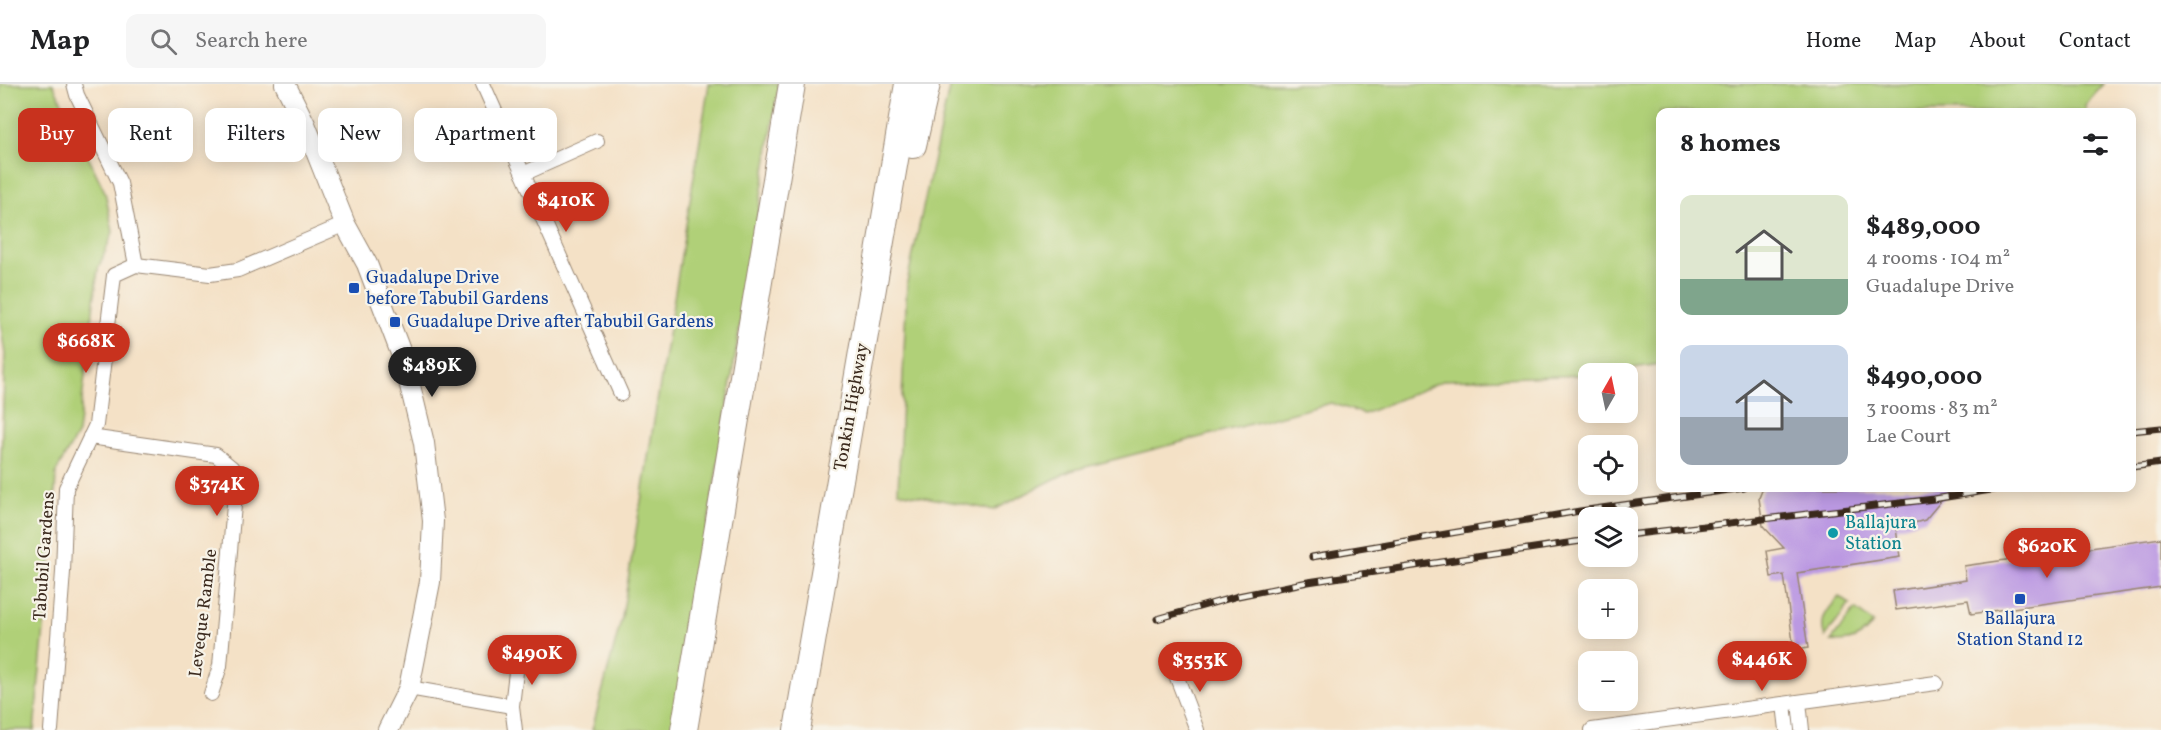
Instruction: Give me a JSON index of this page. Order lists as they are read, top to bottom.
{
  "streets": {
    "highway": ["Tonkin Highway"],
    "street": ["Tabubil Gardens", "Leveque Ramble"]
  },
  "crossings": [
    ["Tabubil Gardens", "Leveque Ramble"]
  ],
  "places": {
    "transit": ["Guadalupe Drive before Tabubil Gardens", "Guadalupe Drive after Tabubil Gardens", "Ballajura Station Stand 12"],
    "other": ["Ballajura Station"]
  },
  "north": "top",
  "page": {
    "header": "Map",
    "search": "Search here",
    "nav": [
      "Home",
      "Map",
      "About",
      "Contact"
    ],
    "chip": [
      "Buy",
      "Rent",
      "Filters",
      "New",
      "Apartment"
    ],
    "heading": "8 homes",
    "list": [
      {
        "name": "$489,000",
        "note": "4 rooms · 104 m² · Guadalupe Drive"
      },
      {
        "name": "$490,000",
        "note": "3 rooms · 83 m² · Lae Court"
      }
    ],
    "price": [
      "$410K",
      "$668K",
      "$489K",
      "$374K",
      "$620K",
      "$490K",
      "$446K",
      "$353K"
    ],
    "map_buttons": ["+", "−"]
  }
}
